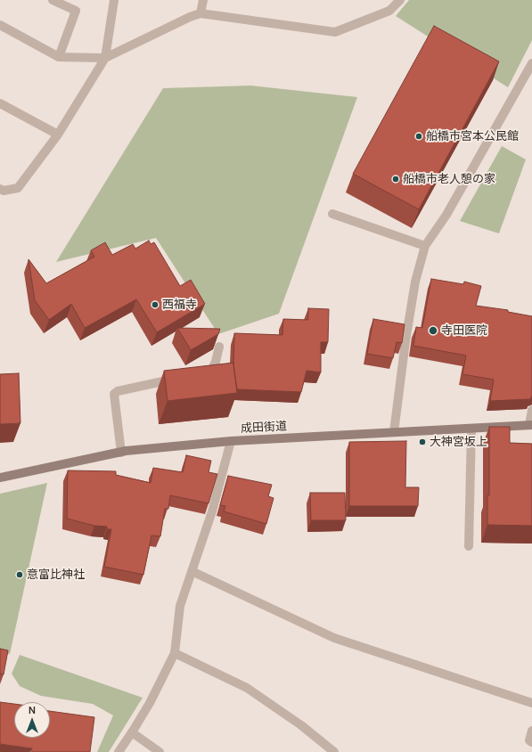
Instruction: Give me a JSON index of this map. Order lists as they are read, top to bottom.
{
  "streets": {
    "street": ["成田街道"]
  },
  "places": [
    "船橋市宮本公民館",
    "船橋市老人憩の家",
    "西福寺",
    "寺田医院",
    "大神宮坂上",
    "意富比神社"
  ],
  "north": "top"
}
